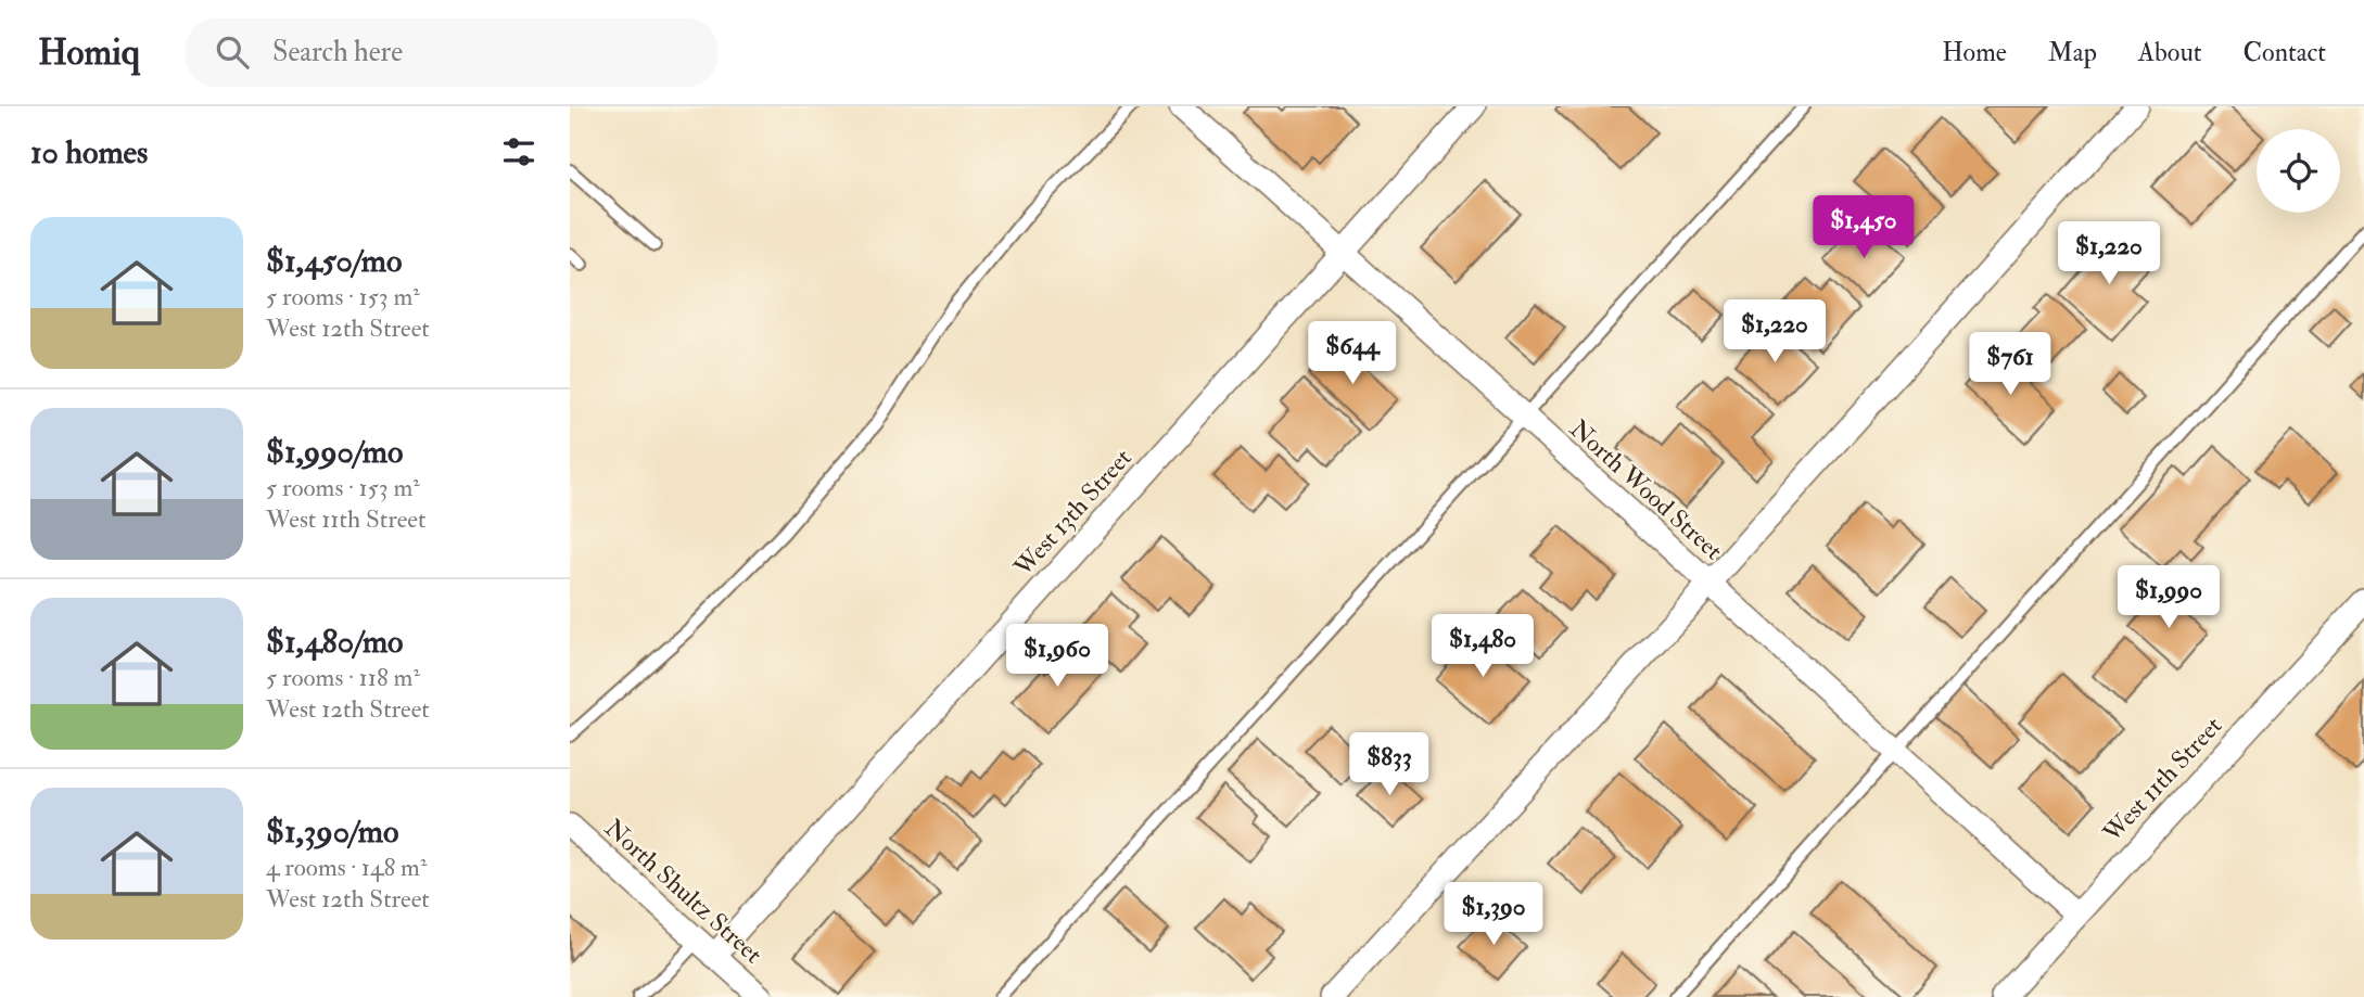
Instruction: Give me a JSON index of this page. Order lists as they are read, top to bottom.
{
  "streets": {
    "street": [
      "North Wood Street",
      "West 13th Street",
      "West 11th Street",
      "North Shultz Street"
    ]
  },
  "crossings": [
    ["North Wood Street", "West 13th Street"],
    ["North Wood Street", "West 11th Street"],
    ["West 13th Street", "North Shultz Street"]
  ],
  "page": {
    "header": "Homiq",
    "search": "Search here",
    "nav": [
      "Home",
      "Map",
      "About",
      "Contact"
    ],
    "heading": "10 homes",
    "price": [
      "$1,450",
      "$1,220",
      "$1,220",
      "$644",
      "$761",
      "$1,990",
      "$1,480",
      "$1,960",
      "$833",
      "$1,390"
    ],
    "list": [
      {
        "name": "$1,450/mo",
        "note": "5 rooms · 153 m² · West 12th Street"
      },
      {
        "name": "$1,990/mo",
        "note": "5 rooms · 153 m² · West 11th Street"
      },
      {
        "name": "$1,480/mo",
        "note": "5 rooms · 118 m² · West 12th Street"
      },
      {
        "name": "$1,390/mo",
        "note": "4 rooms · 148 m² · West 12th Street"
      }
    ]
  }
}
